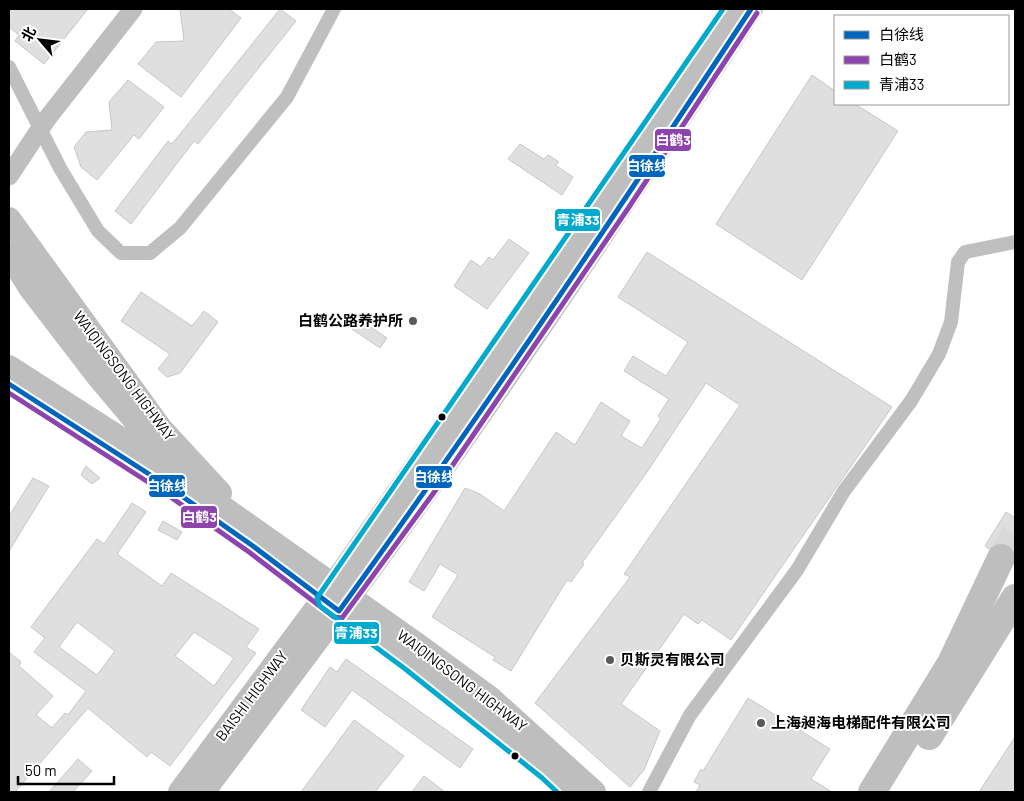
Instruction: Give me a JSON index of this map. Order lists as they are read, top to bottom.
{
  "streets": {
    "main road": ["WAIQINGSONG HIGHWAY", "BAISHI HIGHWAY"]
  },
  "crossings": [
    ["WAIQINGSONG HIGHWAY", "BAISHI HIGHWAY"]
  ],
  "places": ["白鹤公路养护所", "贝斯灵有限公司", "上海昶海电梯配件有限公司"],
  "lines": ["transit line 白徐线", "transit line 青浦33", "transit line 白鹤3"],
  "legend": ["白徐线", "白鹤3", "青浦33"],
  "scale_bar": "50 m",
  "north": "top left"
}
